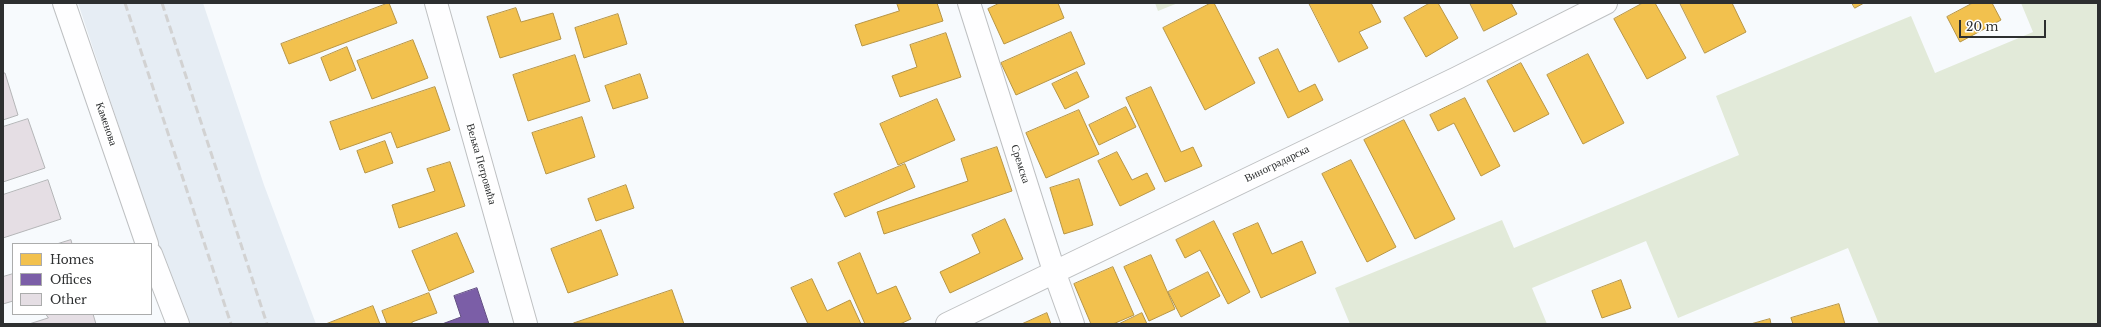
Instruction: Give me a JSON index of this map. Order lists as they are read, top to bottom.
{
  "streets": {
    "street": [
      "Каменова",
      "Вељка Петровића",
      "Сремска",
      "Виноградарска"
    ]
  },
  "crossings": [
    ["Сремска", "Виноградарска"]
  ],
  "legend": ["Homes", "Offices", "Other"],
  "scale_bar": "20 m"
}
